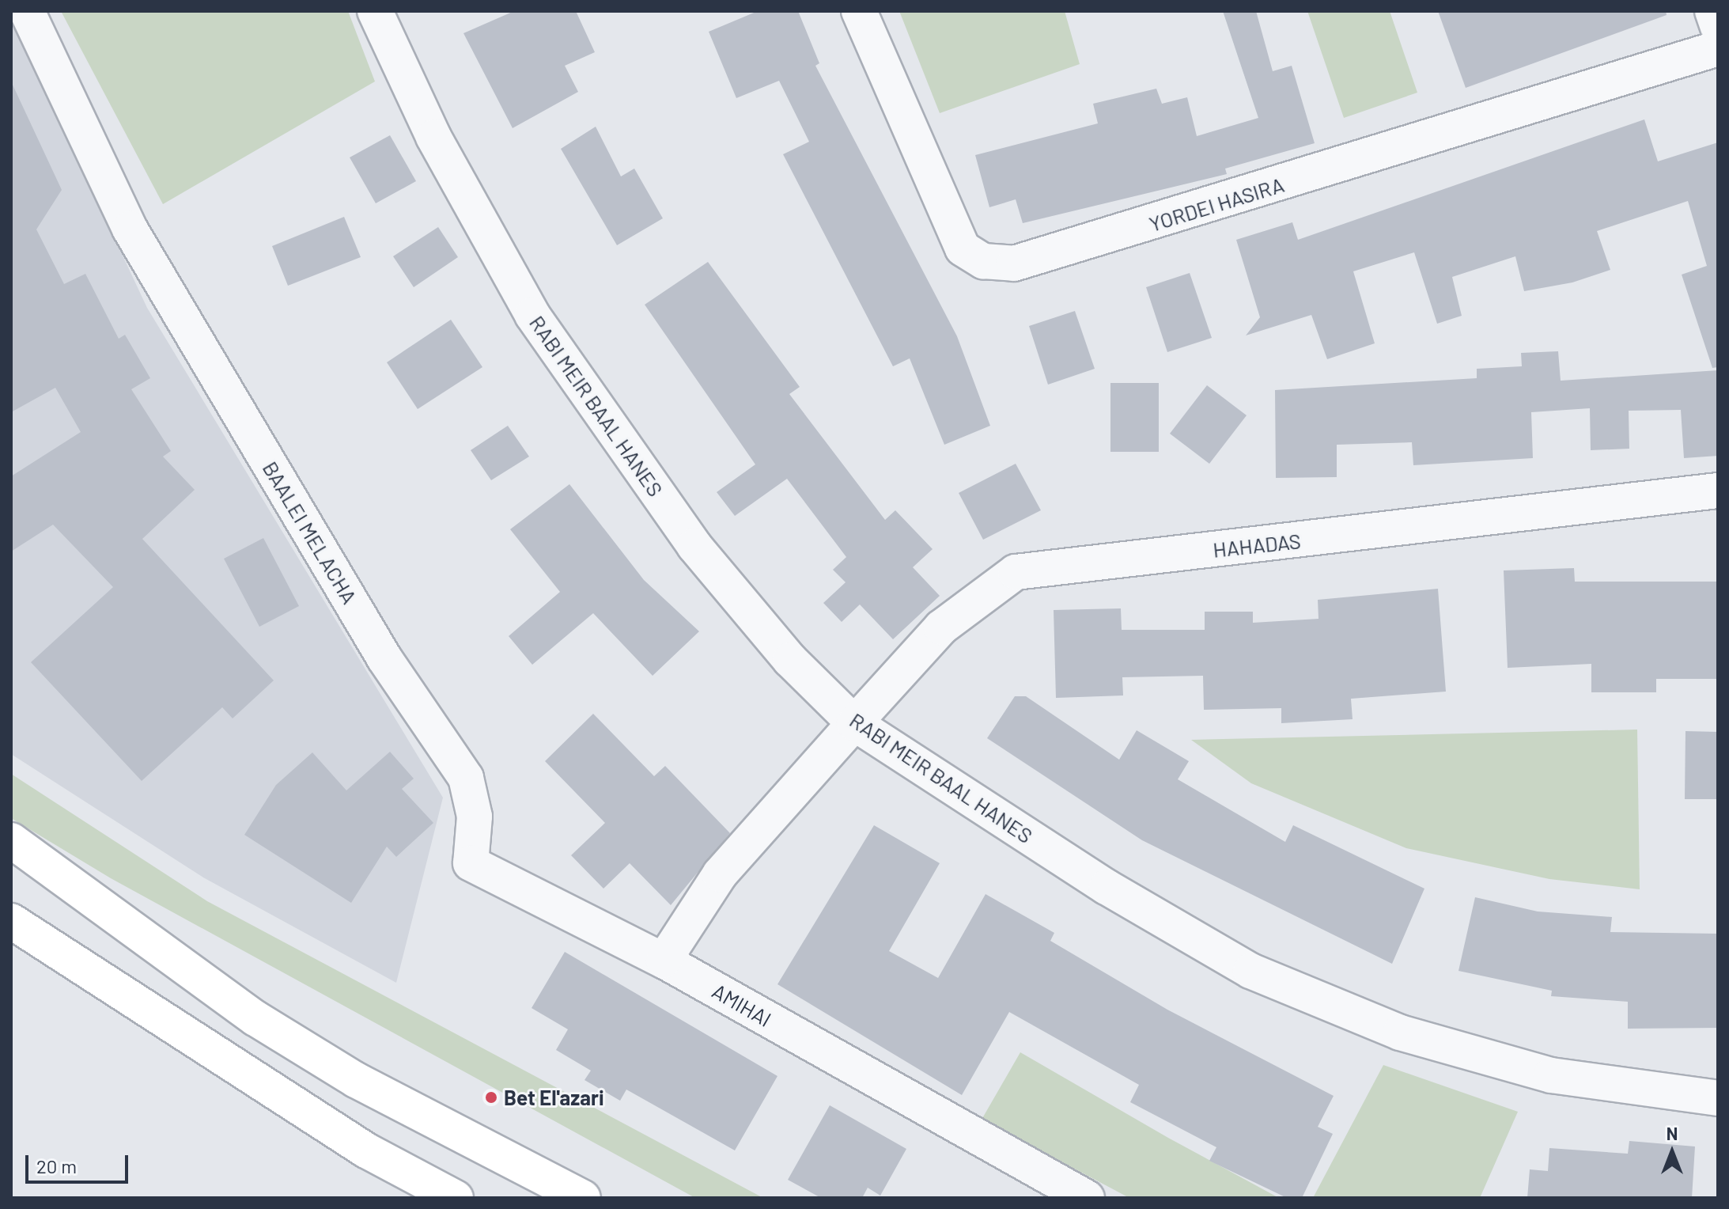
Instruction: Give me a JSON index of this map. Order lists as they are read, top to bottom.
{
  "streets": {
    "street": [
      "YORDEI HASIRA",
      "RABI MEIR BAAL HANES",
      "BAALEI MELACHA",
      "HAHADAS",
      "AMIHAI"
    ]
  },
  "crossings": [
    ["RABI MEIR BAAL HANES", "HAHADAS"],
    ["BAALEI MELACHA", "AMIHAI"]
  ],
  "places": ["Bet El'azari"],
  "scale_bar": "20 m",
  "north": "top"
}
